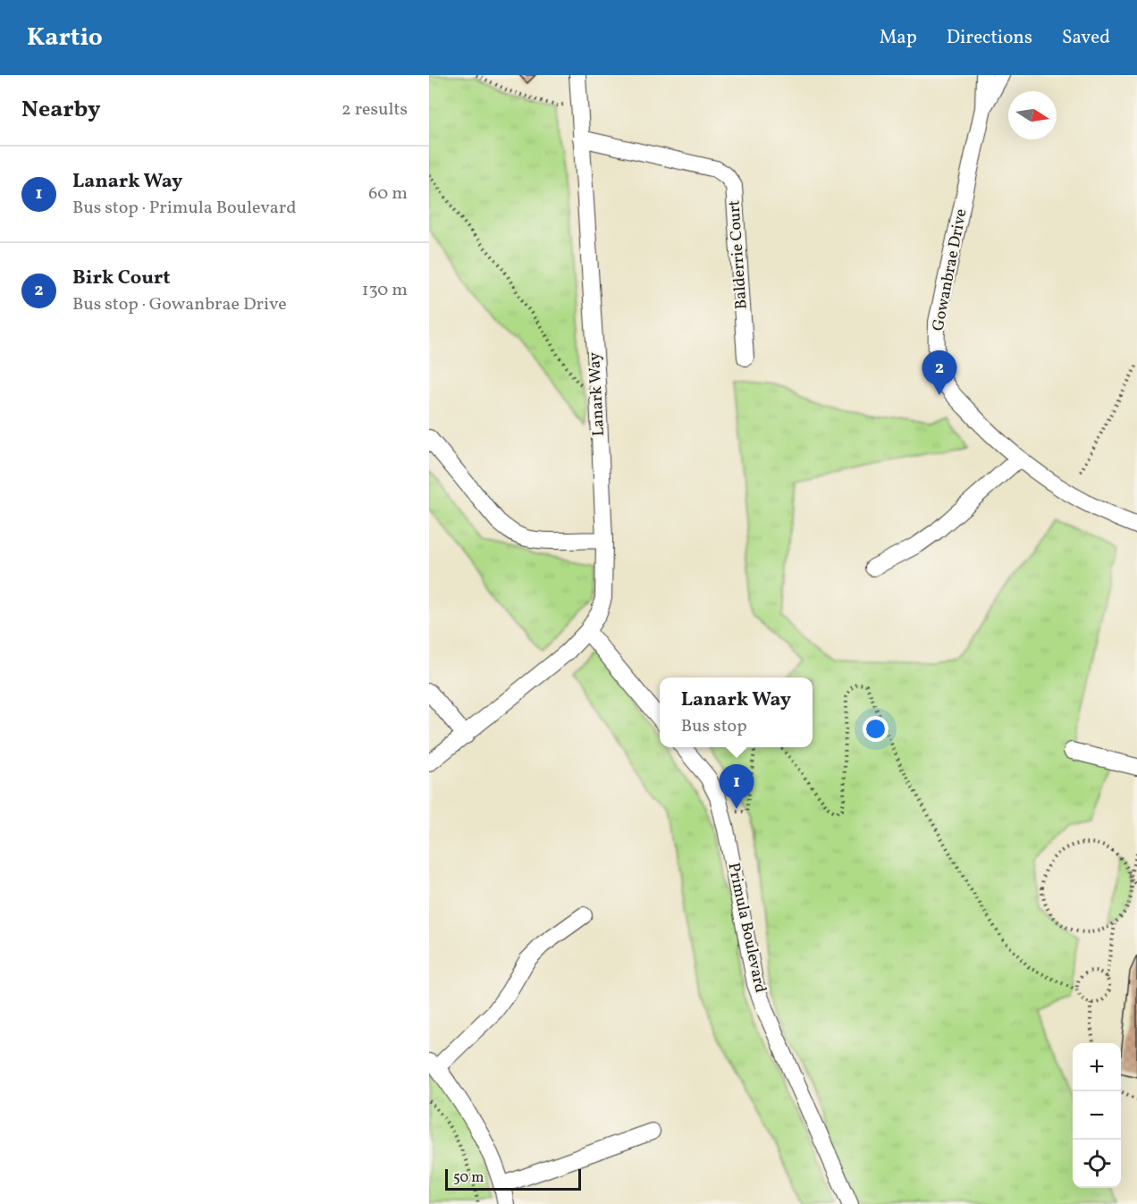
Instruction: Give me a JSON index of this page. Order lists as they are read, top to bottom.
{
  "streets": {
    "street": [
      "Balderrie Court",
      "Gowanbrae Drive",
      "Lanark Way",
      "Primula Boulevard"
    ]
  },
  "crossings": [
    ["Balderrie Court", "Lanark Way"]
  ],
  "scale_bar": "50 m",
  "north": "right",
  "page": {
    "header": "Kartio",
    "nav": ["Map", "Directions", "Saved"],
    "heading": ["Nearby", "2 results"],
    "list": [
      {
        "mark": "1",
        "name": "Lanark Way",
        "note": "Bus stop · Primula Boulevard",
        "value": "60 m"
      },
      {
        "mark": "2",
        "name": "Birk Court",
        "note": "Bus stop · Gowanbrae Drive",
        "value": "130 m"
      }
    ],
    "pins": ["2", "1"],
    "popup": ["Lanark Way", "Bus stop"],
    "map_buttons": ["+", "−"],
    "scale": "50 m"
  }
}
